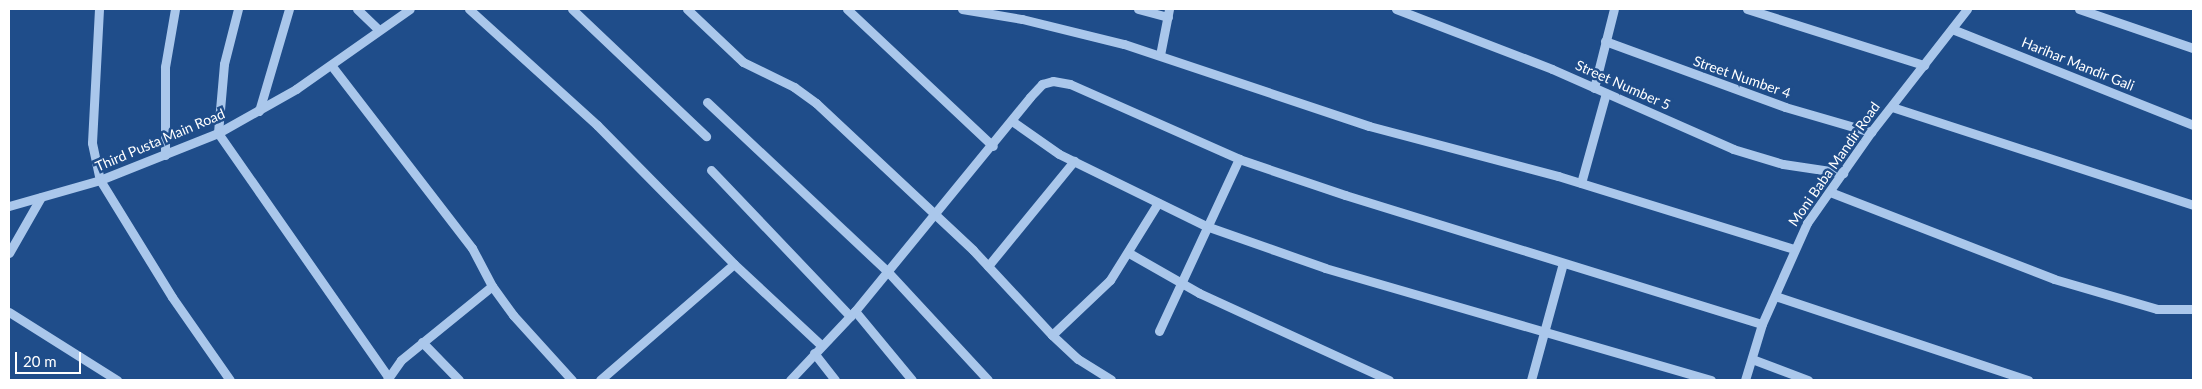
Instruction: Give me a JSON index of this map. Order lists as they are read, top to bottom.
{
  "streets": {
    "street": [
      "Harihar Mandir Gali",
      "Street Number 4",
      "Street Number 5",
      "Third Pusta Main Road",
      "Moni Baba Mandir Road"
    ]
  },
  "crossings": [
    ["Harihar Mandir Gali", "Moni Baba Mandir Road"],
    ["Street Number 4", "Moni Baba Mandir Road"],
    ["Street Number 5", "Moni Baba Mandir Road"]
  ],
  "scale_bar": "20 m"
}
